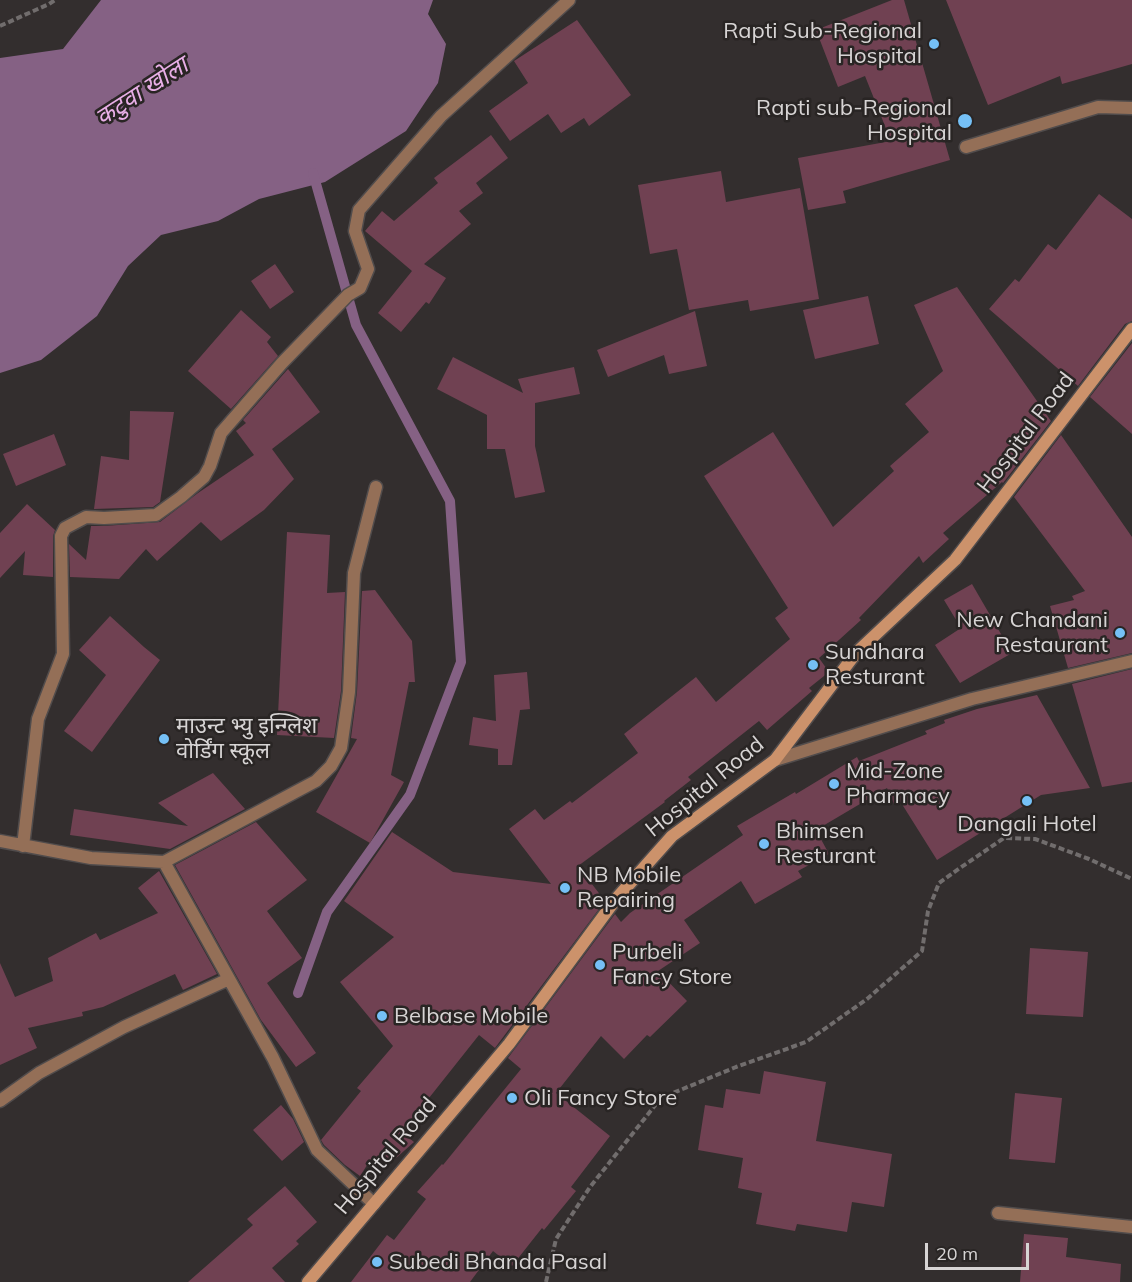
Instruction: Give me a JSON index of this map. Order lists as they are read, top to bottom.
{
  "streets": {
    "street": ["Hospital Road"]
  },
  "water": ["कटुवा खोला"],
  "places": [
    "Rapti Sub-Regional Hospital",
    "Rapti sub-Regional Hospital",
    "New Chandani Restaurant",
    "Sundhara Resturant",
    "माउन्ट भ्यु इन्ग्लिश वोर्डिंग स्कूल",
    "Mid-Zone Pharmacy",
    "Dangali Hotel",
    "Bhimsen Resturant",
    "NB Mobile Repairing",
    "Purbeli Fancy Store",
    "Belbase Mobile",
    "Oli Fancy Store",
    "Subedi Bhanda Pasal"
  ],
  "scale_bar": "20 m"
}
